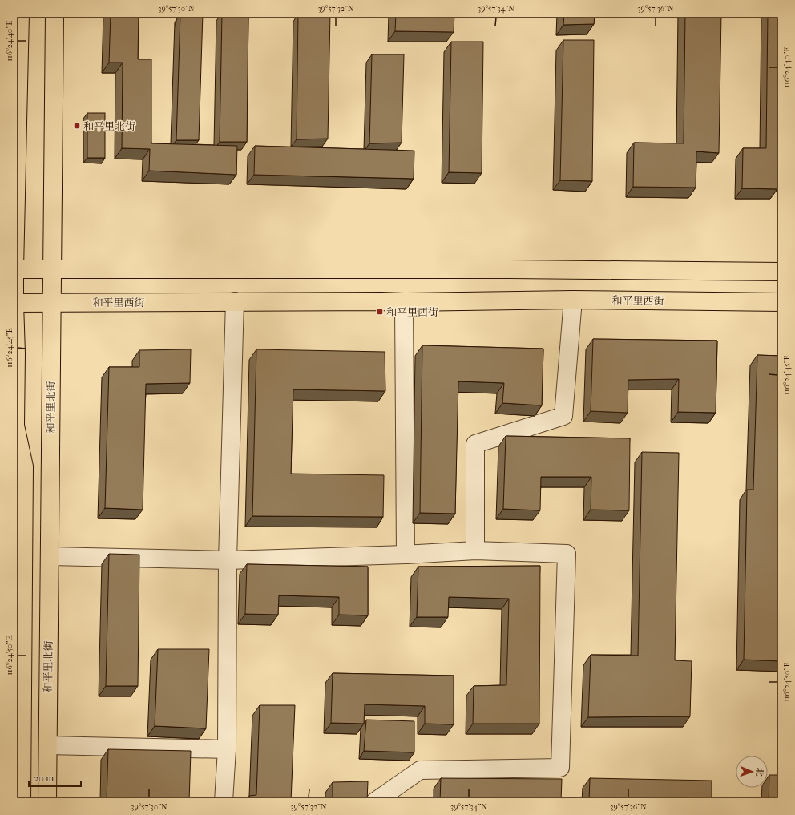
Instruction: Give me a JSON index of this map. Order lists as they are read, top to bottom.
{
  "streets": {
    "main road": ["和平里西街", "和平里北街"]
  },
  "crossings": [
    ["和平里西街", "和平里北街"]
  ],
  "places": {
    "transit": ["和平里北街", "和平里西街"]
  },
  "scale_bar": "20 m",
  "north": "right",
  "coordinates": [
    "39°57'30\"N",
    "39°57'32\"N",
    "39°57'34\"N",
    "39°57'36\"N",
    "116°24'40\"E",
    "116°24'45\"E",
    "116°24'50\"E"
  ]
}
